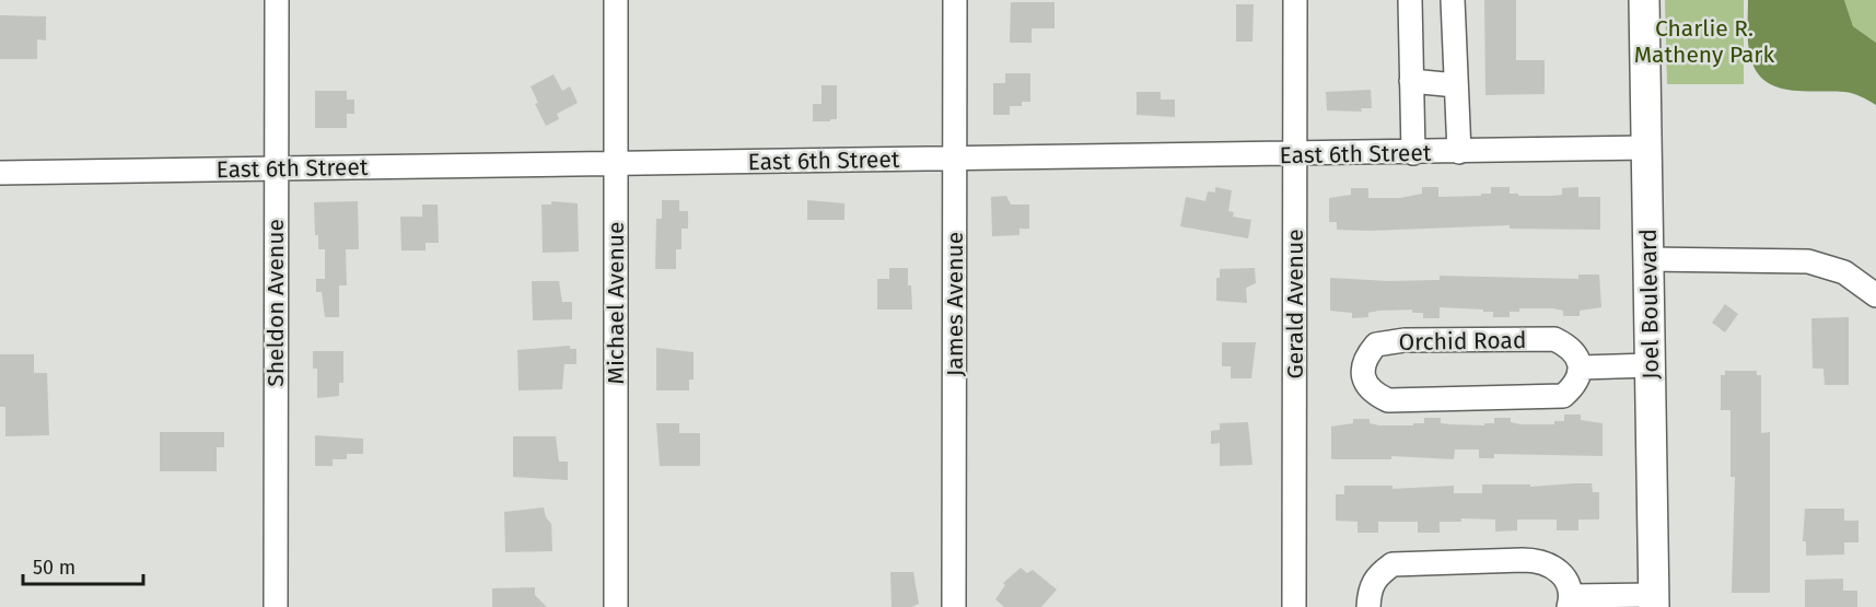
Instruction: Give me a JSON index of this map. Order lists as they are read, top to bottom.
{
  "streets": {
    "main road": ["Joel Boulevard"],
    "street": [
      "East 6th Street",
      "Sheldon Avenue",
      "Michael Avenue",
      "James Avenue",
      "Gerald Avenue",
      "Orchid Road"
    ]
  },
  "crossings": [
    ["East 6th Street", "Sheldon Avenue"],
    ["East 6th Street", "Michael Avenue"],
    ["East 6th Street", "James Avenue"],
    ["East 6th Street", "Gerald Avenue"],
    ["East 6th Street", "Joel Boulevard"]
  ],
  "parks": ["Charlie R. Matheny Park"],
  "scale_bar": "50 m"
}
